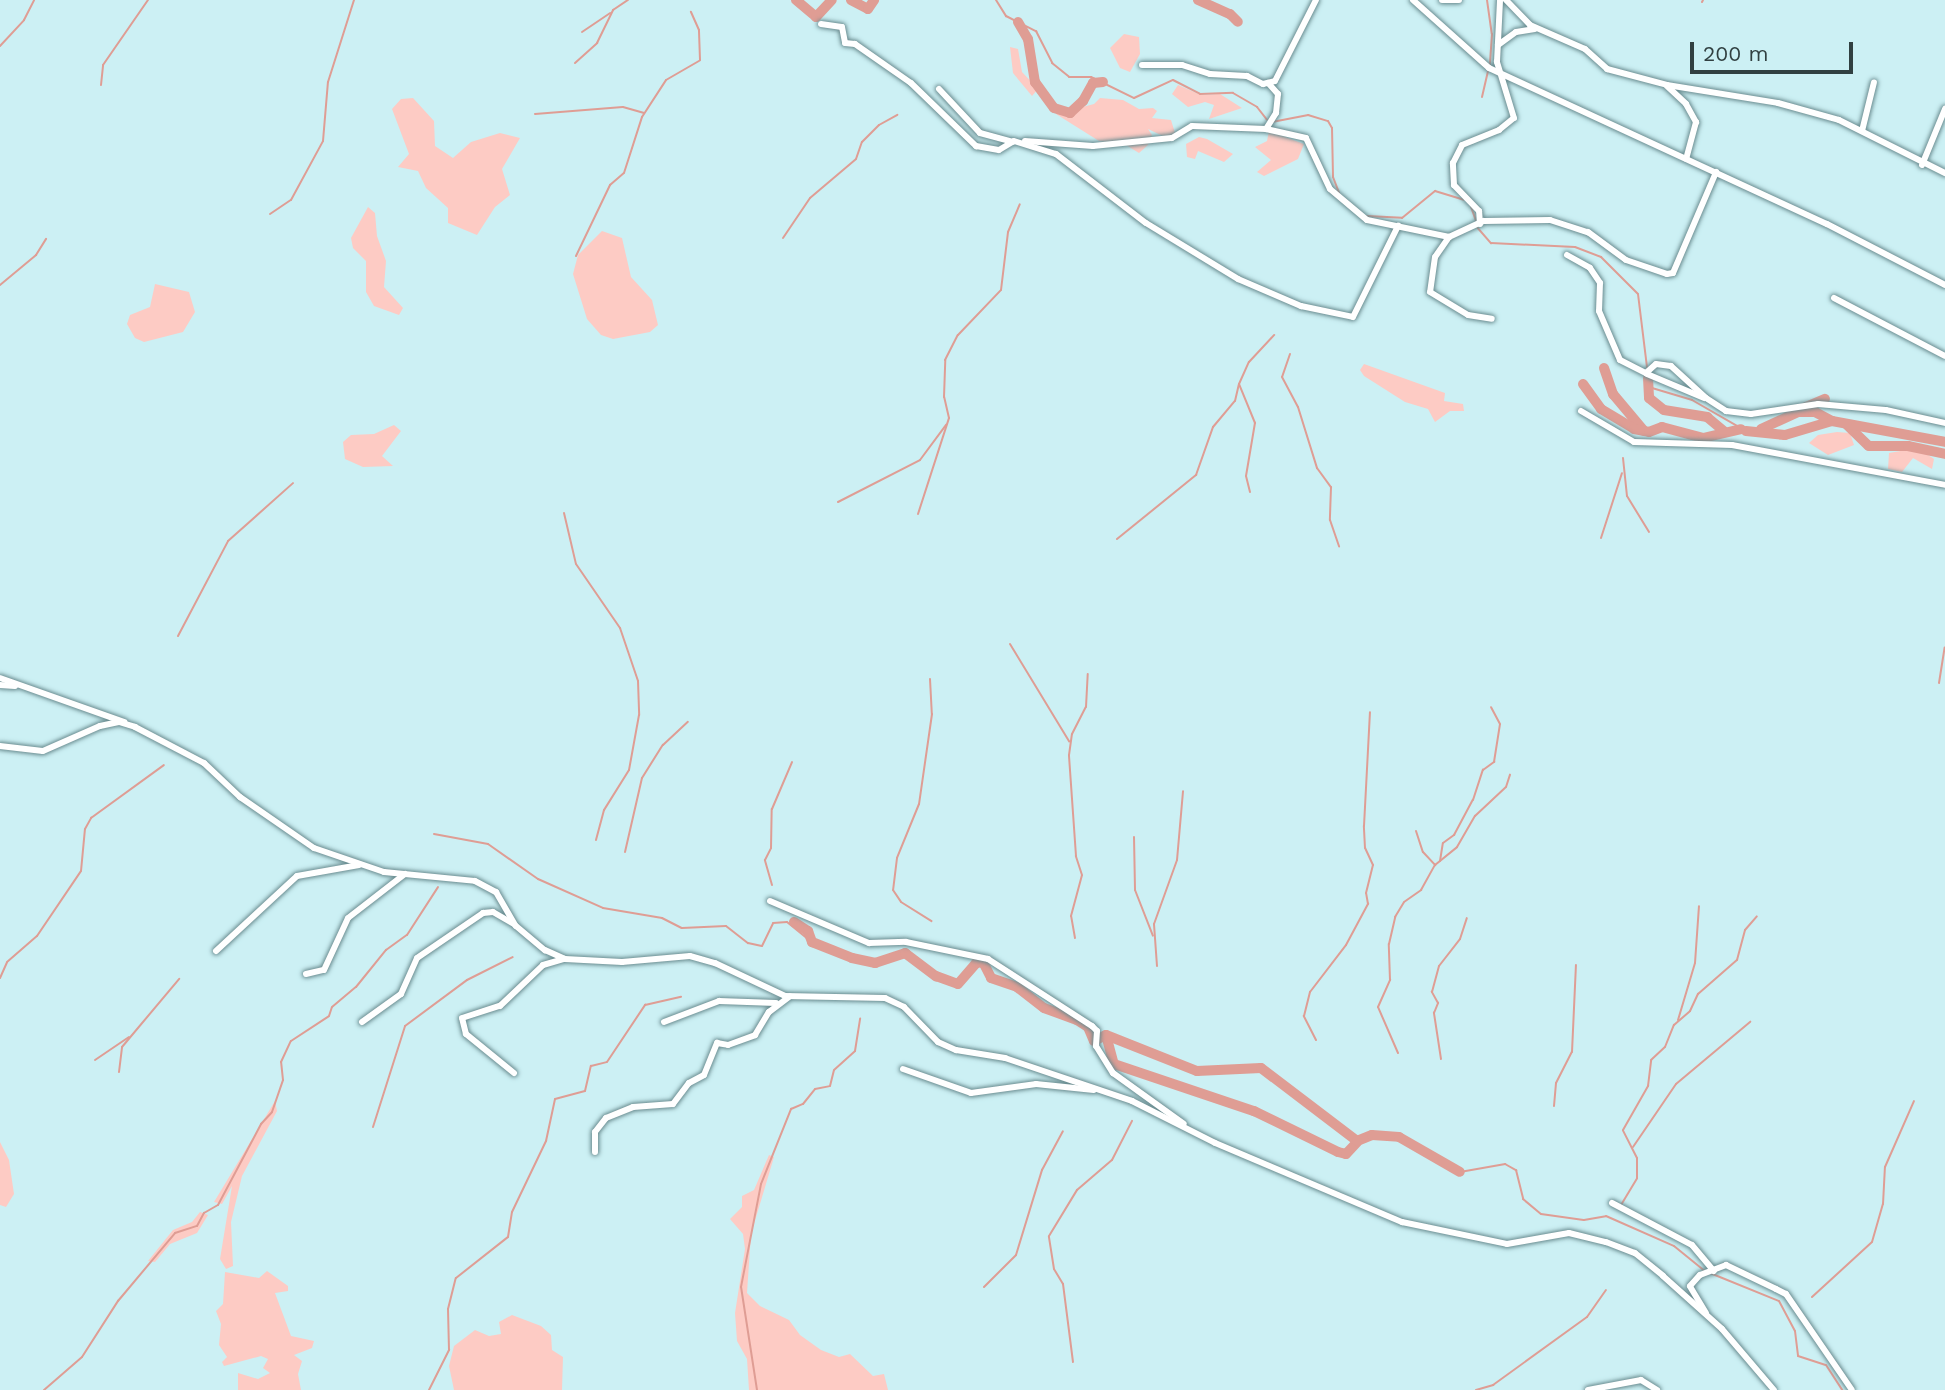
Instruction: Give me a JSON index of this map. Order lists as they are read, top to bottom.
{
  "scale_bar": "200 m"
}
